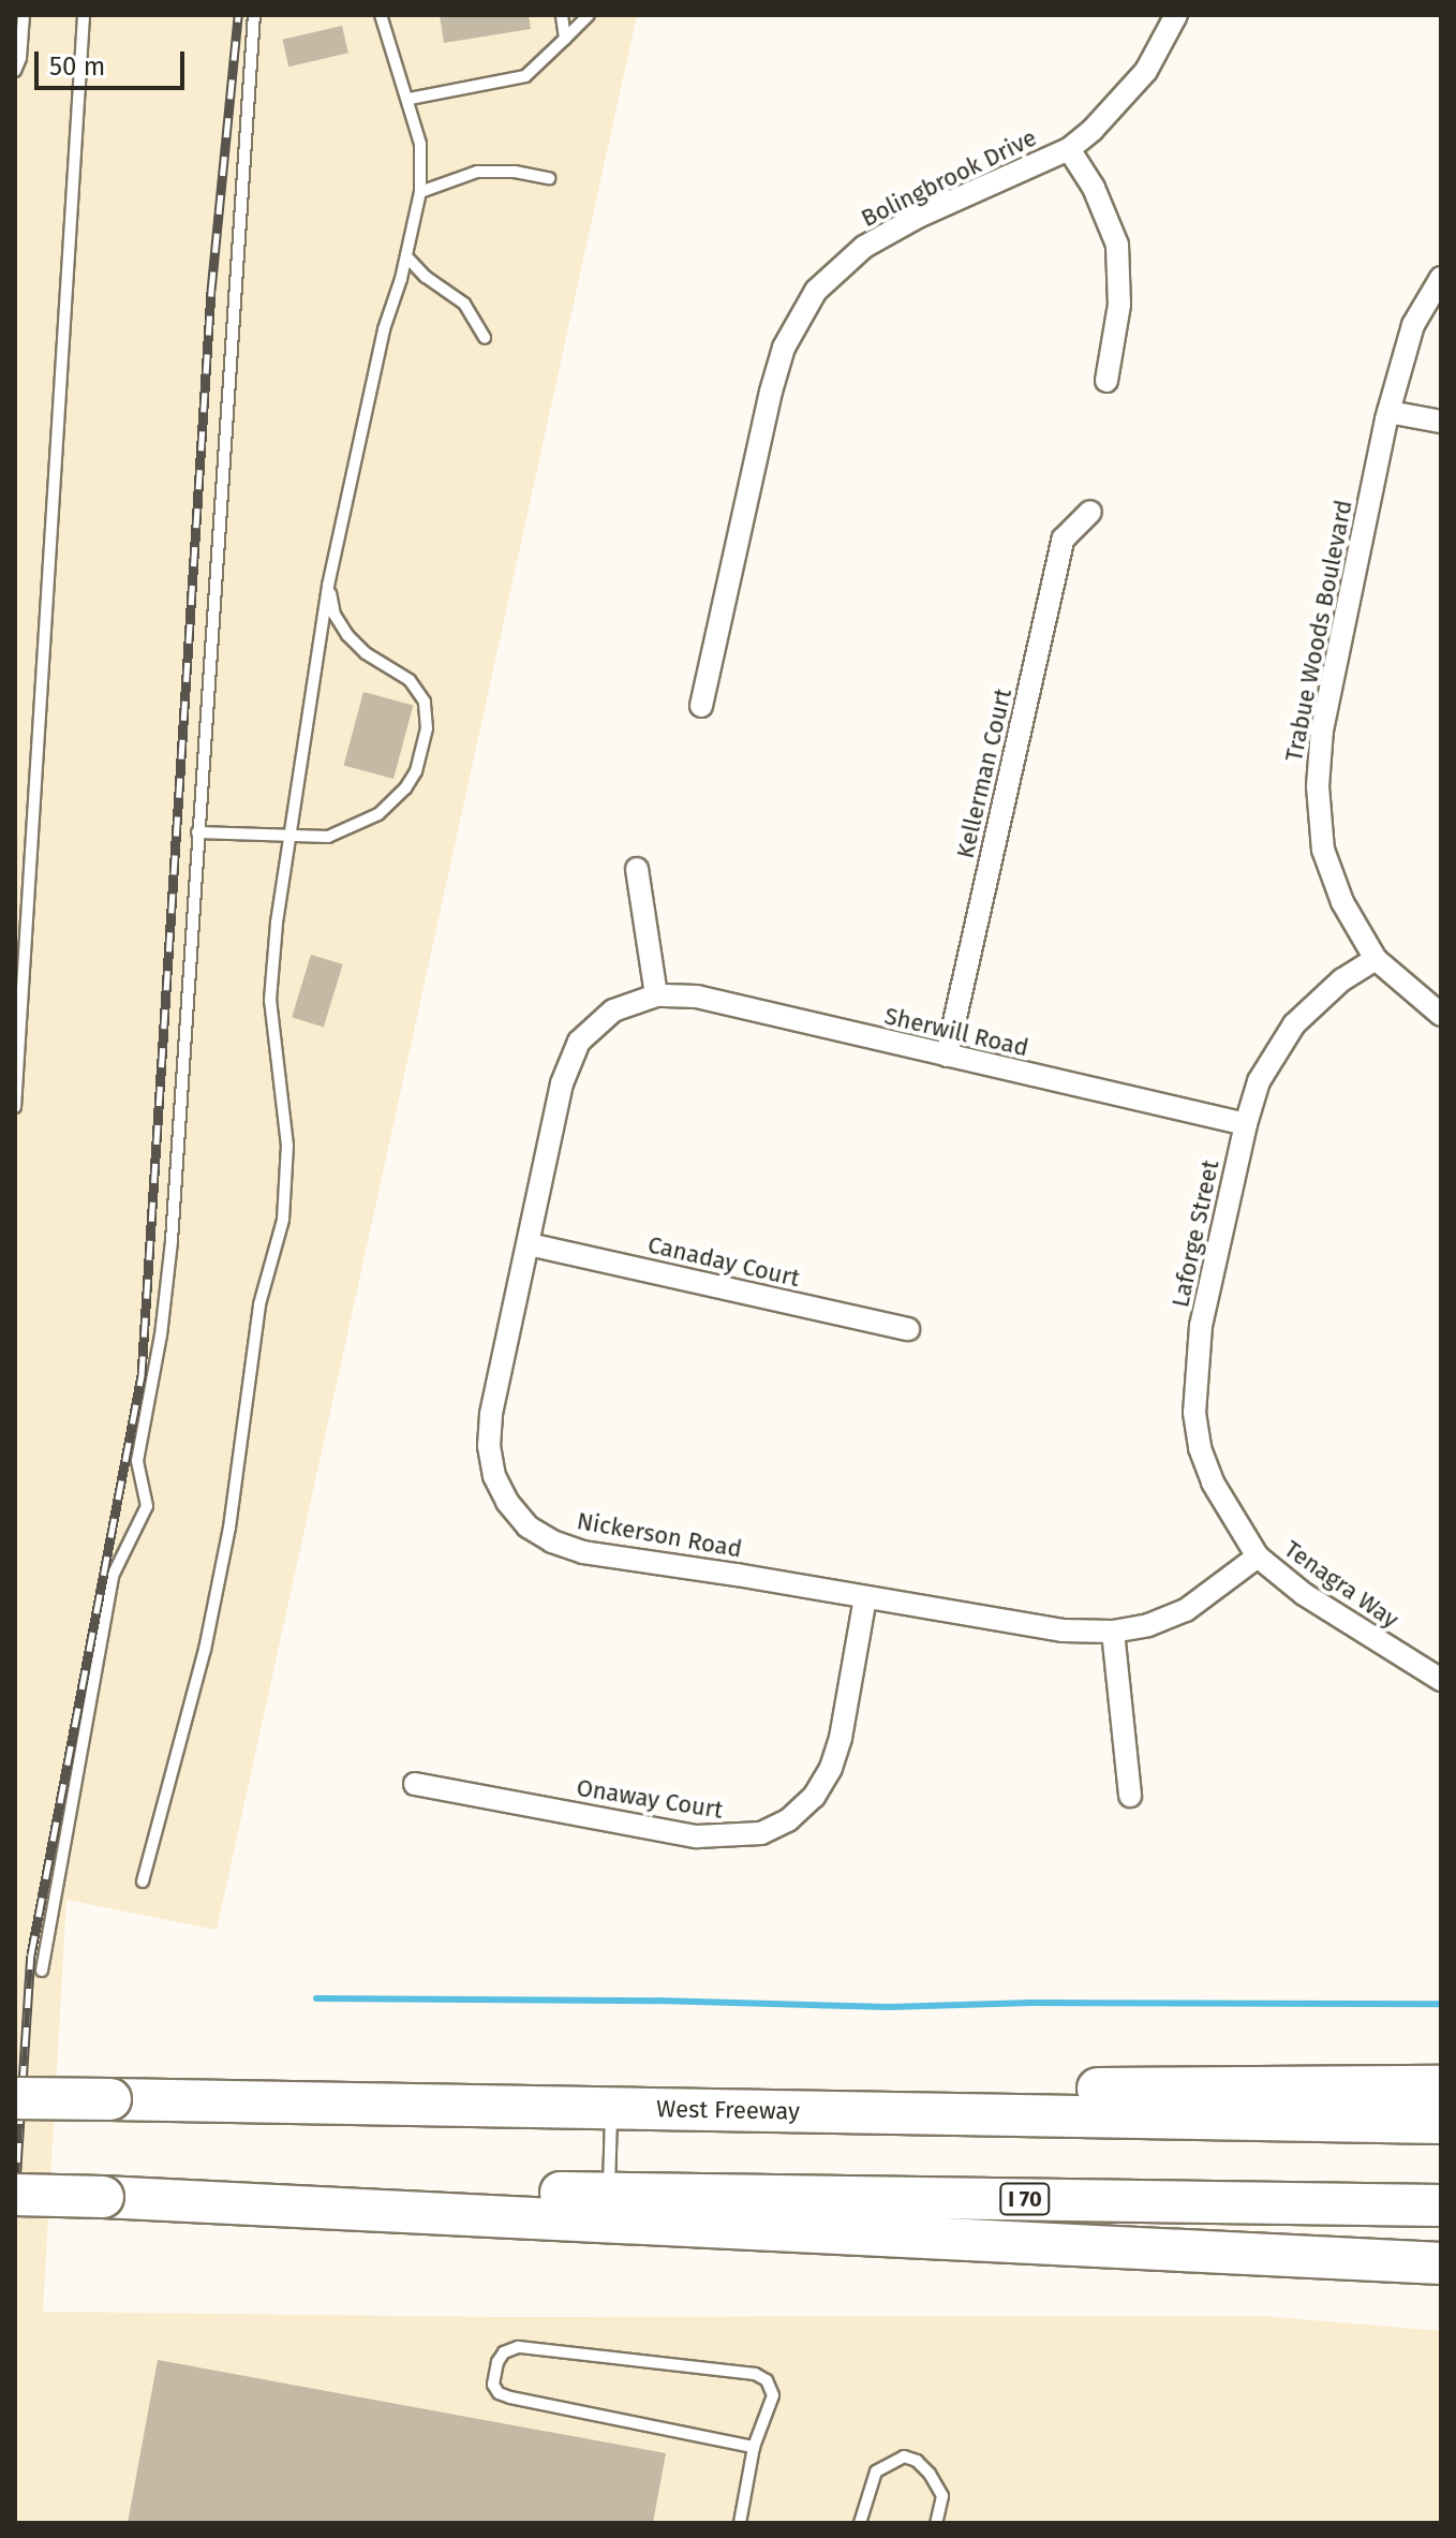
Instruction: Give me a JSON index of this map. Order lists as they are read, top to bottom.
{
  "streets": {
    "highway": ["West Freeway", "I 70"],
    "street": [
      "Bolingbrook Drive",
      "Trabue Woods Boulevard",
      "Kellerman Court",
      "Sherwill Road",
      "Laforge Street",
      "Canaday Court",
      "Nickerson Road",
      "Tenagra Way",
      "Onaway Court"
    ]
  },
  "crossings": [
    ["Trabue Woods Boulevard", "Laforge Street"],
    ["Kellerman Court", "Sherwill Road"],
    ["Sherwill Road", "Laforge Street"],
    ["Sherwill Road", "Nickerson Road"],
    ["Laforge Street", "Nickerson Road"],
    ["Laforge Street", "Tenagra Way"],
    ["Canaday Court", "Nickerson Road"],
    ["Nickerson Road", "Tenagra Way"],
    ["Nickerson Road", "Onaway Court"]
  ],
  "scale_bar": "50 m"
}
